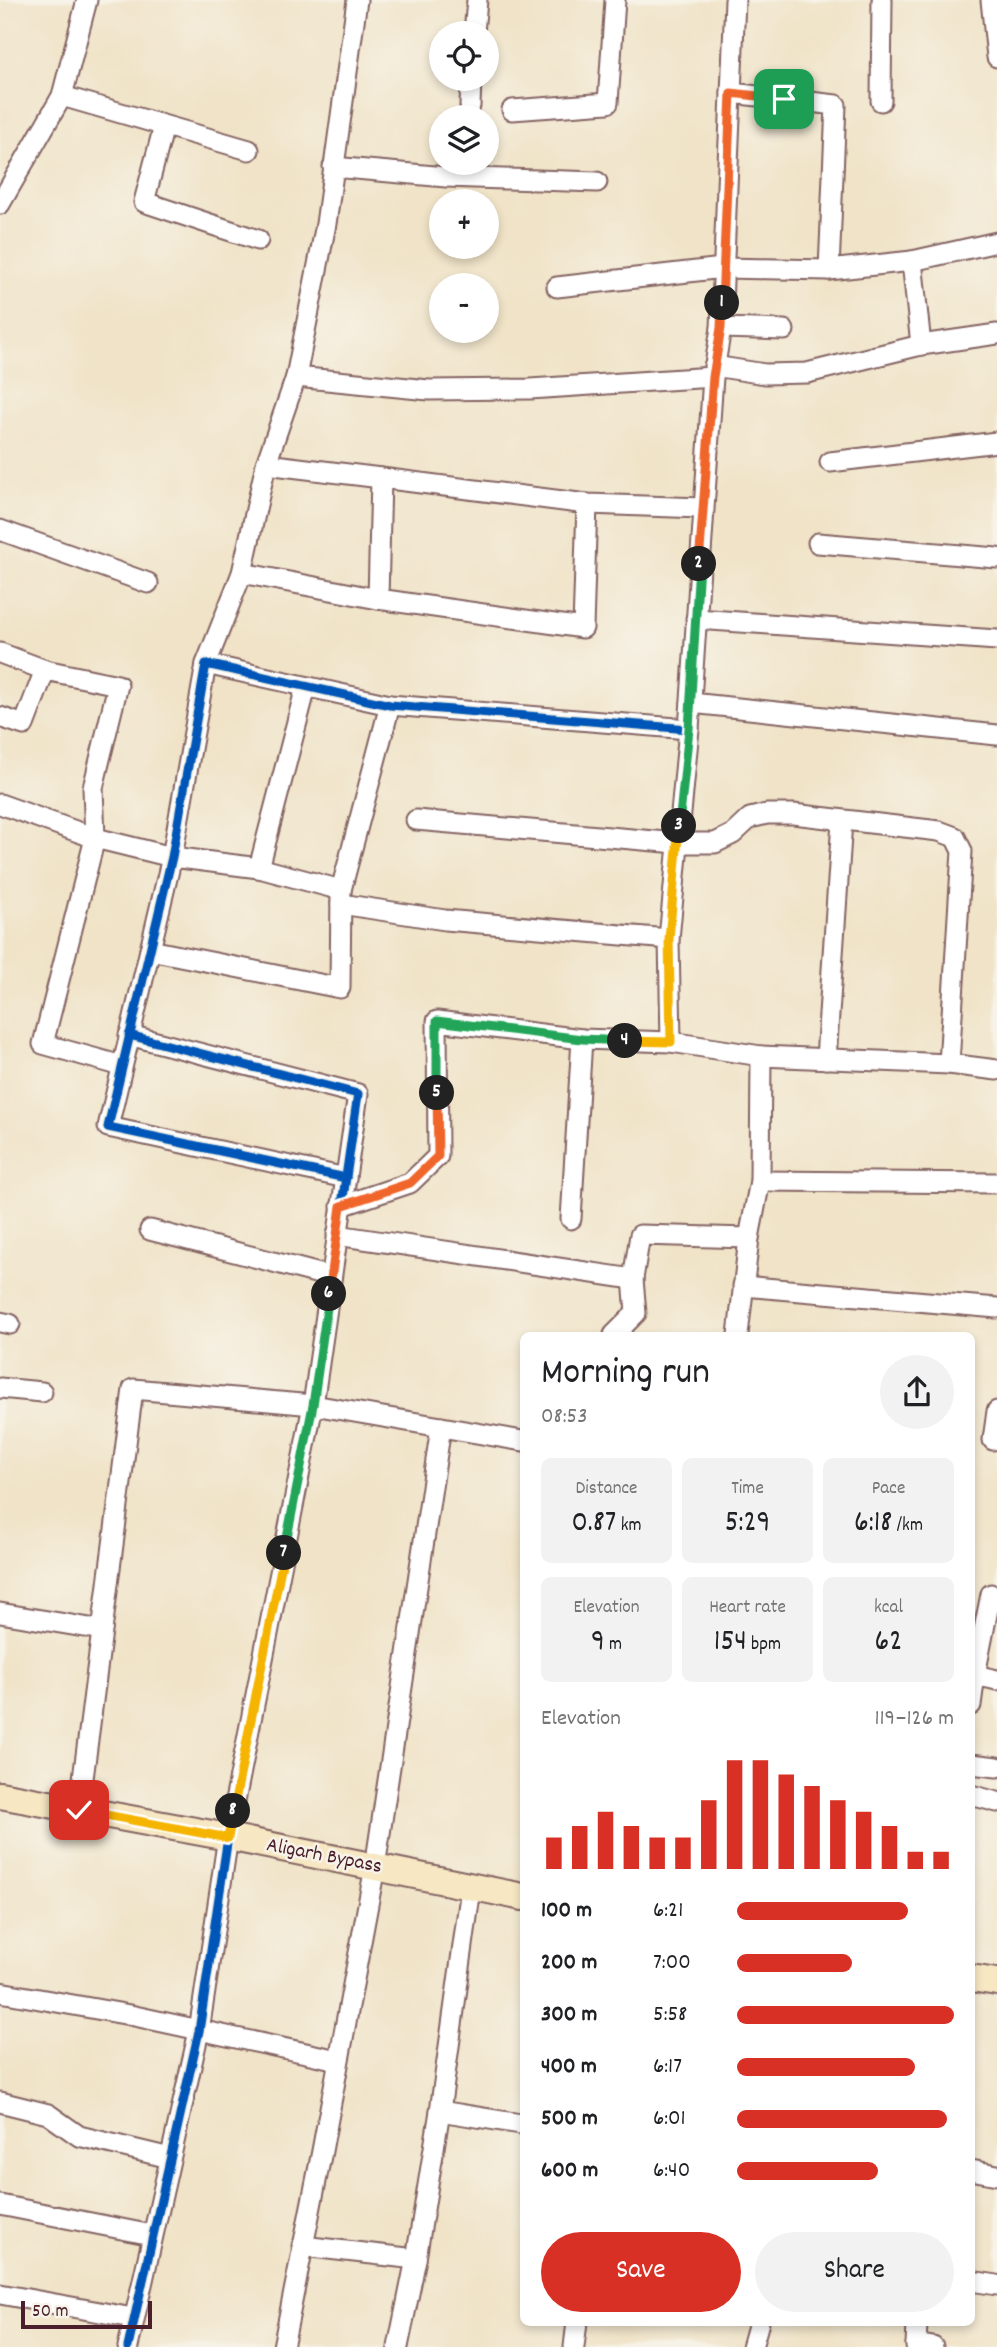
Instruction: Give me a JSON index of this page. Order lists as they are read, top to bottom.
{
  "streets": {
    "main road": ["Aligarh Bypass"]
  },
  "scale_bar": "50 m",
  "page": {
    "map_buttons": ["+", "−"],
    "pins": [
      "1",
      "2",
      "3",
      "4",
      "5",
      "6",
      "7",
      "8"
    ],
    "heading": ["Morning run", "08:53"],
    "stats": [
      ["Distance", "0.87 km"],
      ["Time", "5:29"],
      ["Pace", "6:18 /km"],
      ["Elevation", "9 m"],
      ["Heart rate", "154 bpm"],
      ["kcal", "62"]
    ],
    "chart": ["Elevation", "119–126 m"],
    "list": [
      {
        "name": "100 m",
        "note": "6:21"
      },
      {
        "name": "200 m",
        "note": "7:00"
      },
      {
        "name": "300 m",
        "note": "5:58"
      },
      {
        "name": "400 m",
        "note": "6:17"
      },
      {
        "name": "500 m",
        "note": "6:01"
      },
      {
        "name": "600 m",
        "note": "6:40"
      }
    ],
    "buttons": ["Save", "Share"],
    "scale": "50 m"
  }
}
